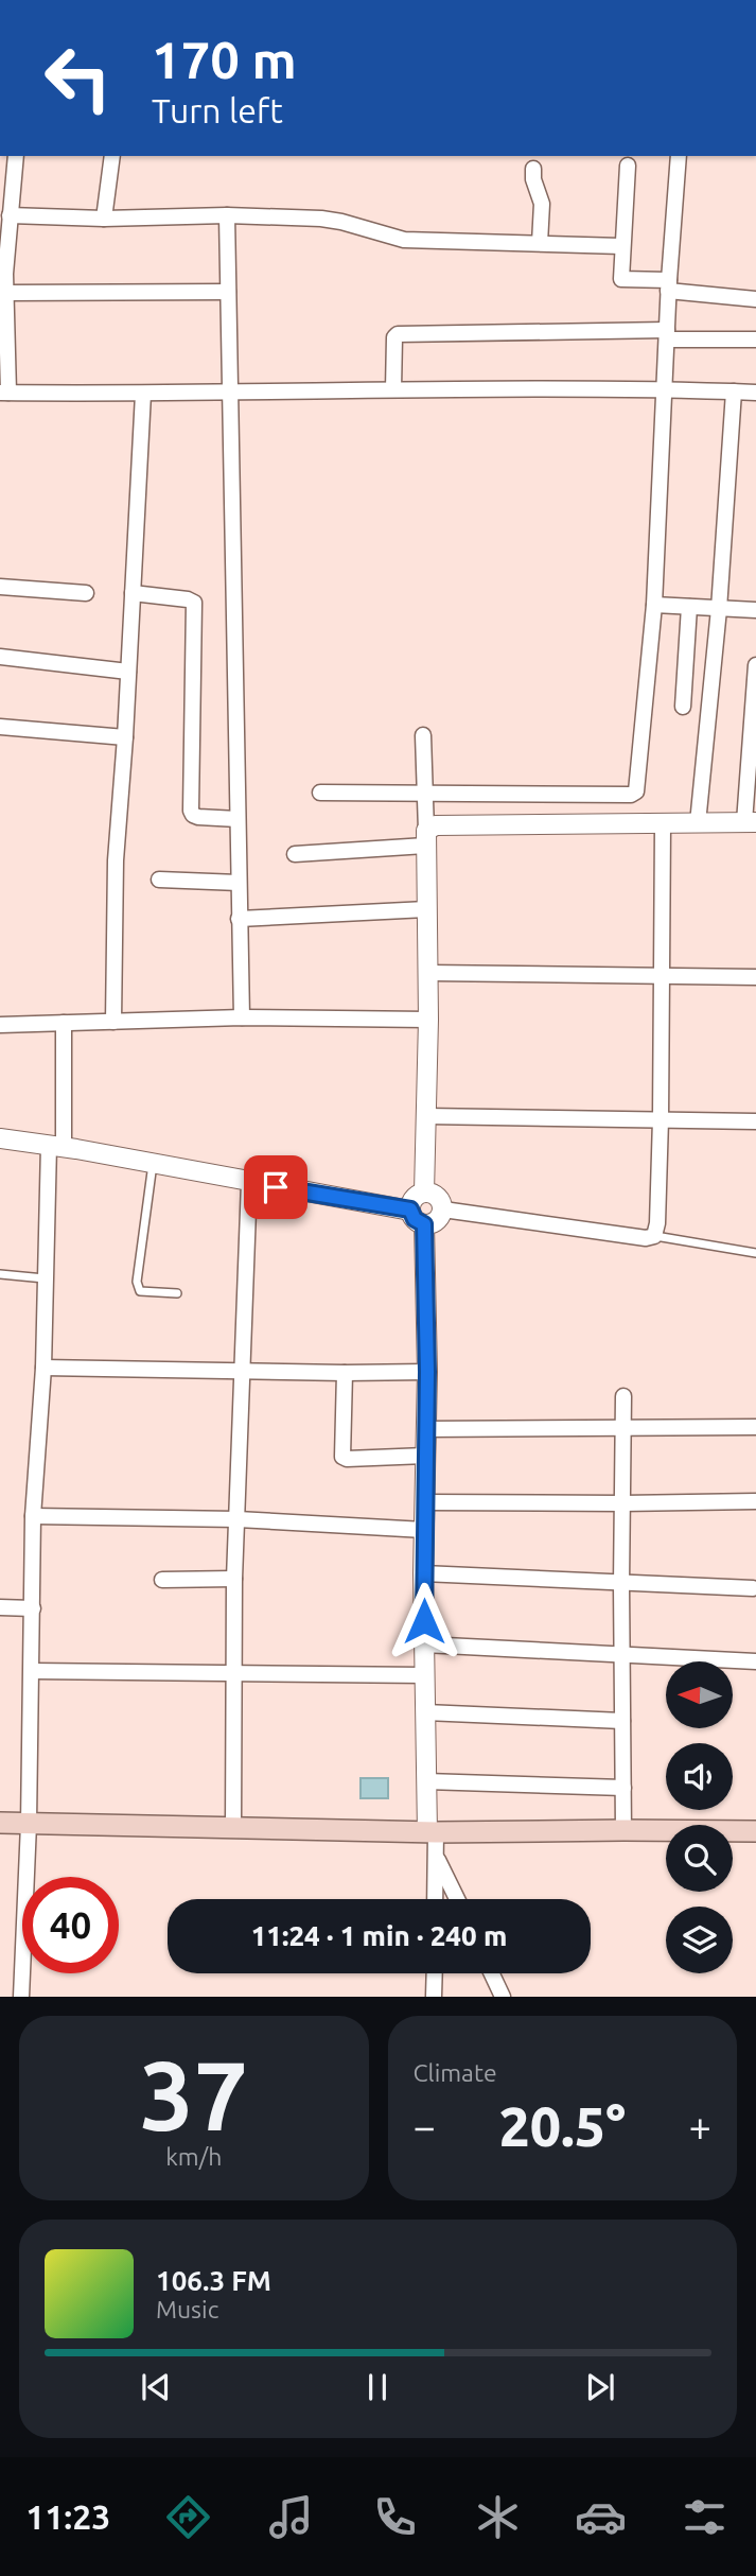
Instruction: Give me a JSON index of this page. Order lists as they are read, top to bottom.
{
  "north": "left",
  "page": {
    "turn": ["170 m", "Turn left"],
    "limit": "40",
    "trip": "11:24 · 1 min · 240 m",
    "tile": [
      ["37", "km/h"],
      "Climate"
    ],
    "heat": ["−", "20.5°", "+"],
    "song": ["106.3 FM", "Music"],
    "tabs": "11:23"
  }
}
